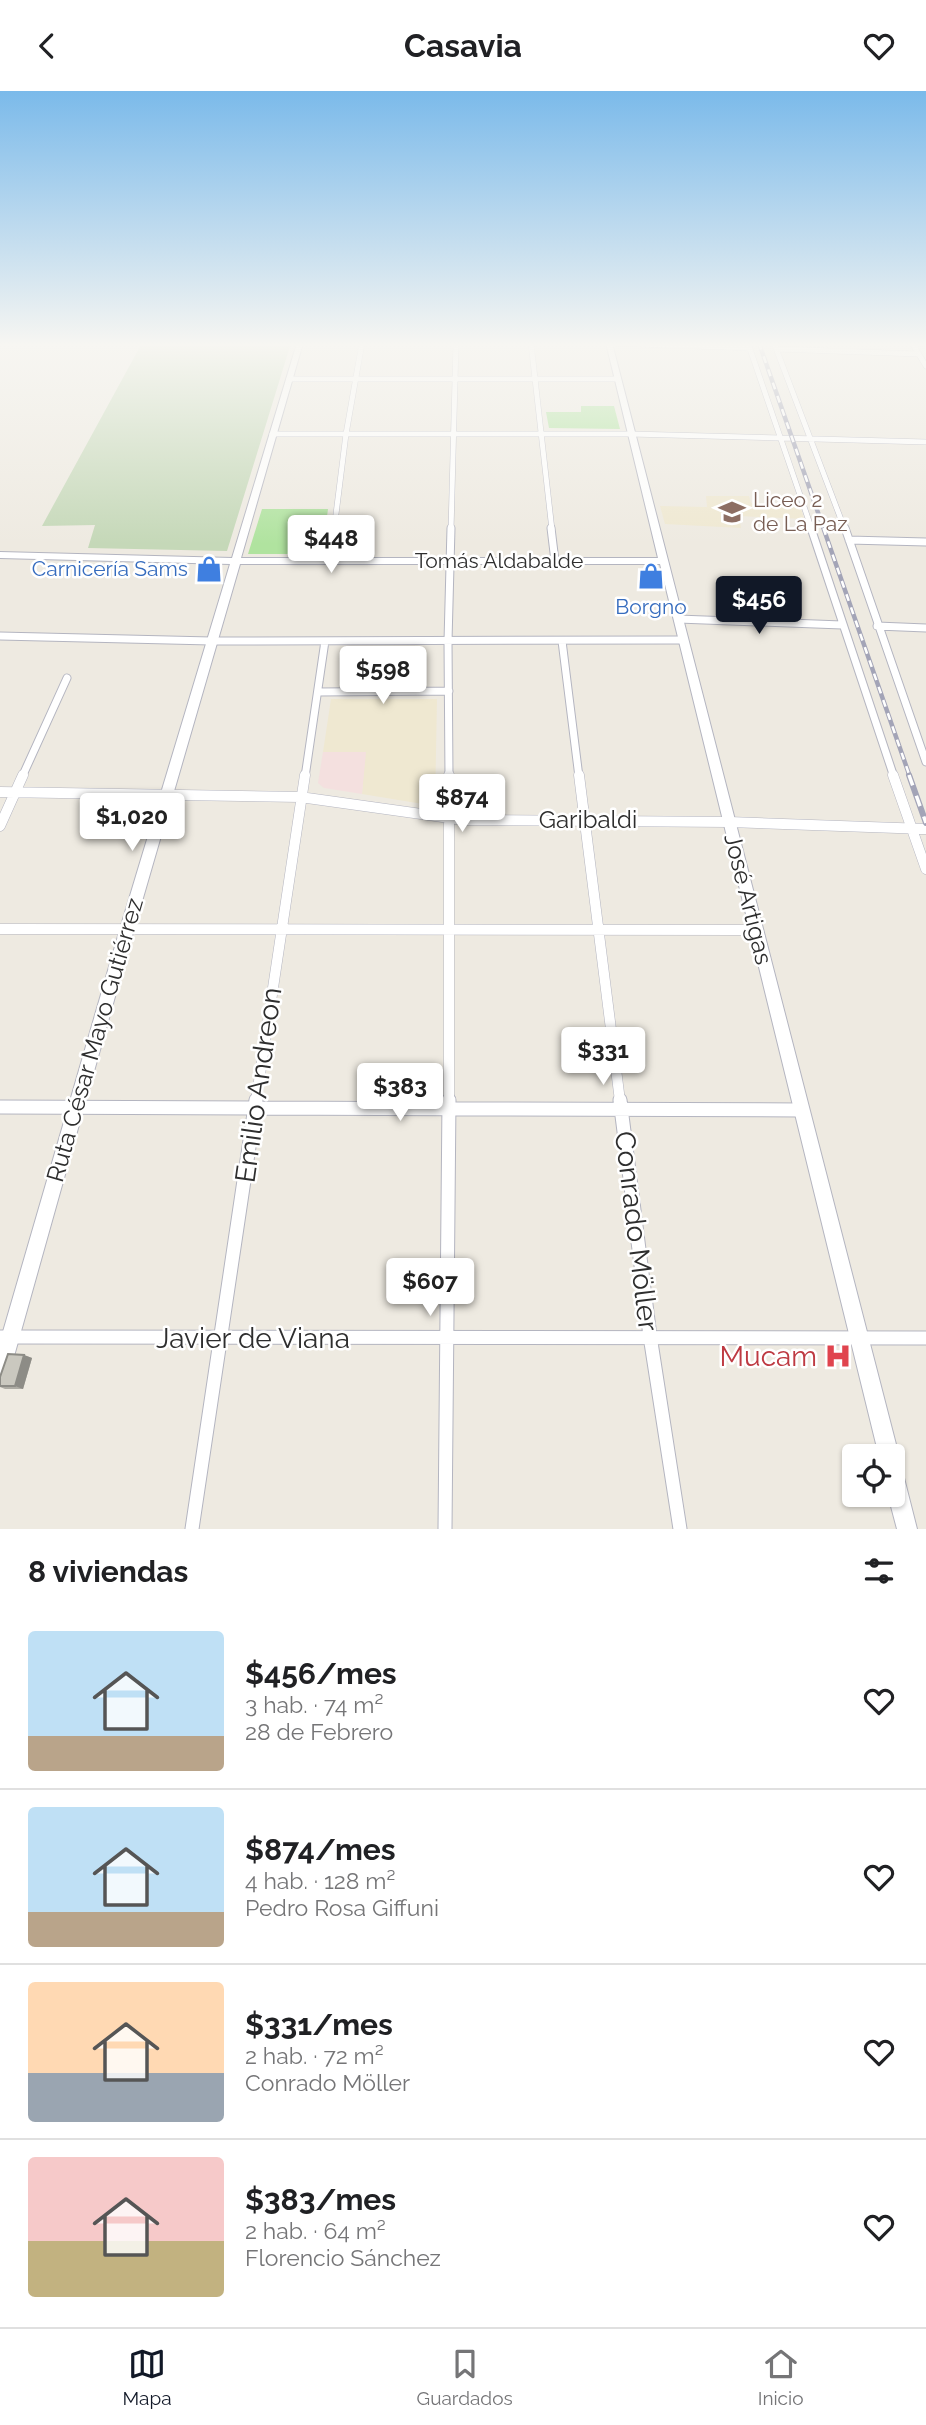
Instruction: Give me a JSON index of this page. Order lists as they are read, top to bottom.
{
  "streets": {
    "street": [
      "Tomás Aldabalde",
      "Garibaldi",
      "José Artigas",
      "Ruta César Mayo Gutiérrez",
      "Emilio Andreon",
      "Conrado Möller",
      "Javier de Viana"
    ]
  },
  "crossings": [
    ["Tomás Aldabalde", "José Artigas"],
    ["Tomás Aldabalde", "Ruta César Mayo Gutiérrez"],
    ["Garibaldi", "José Artigas"],
    ["Garibaldi", "Ruta César Mayo Gutiérrez"],
    ["Garibaldi", "Emilio Andreon"],
    ["Garibaldi", "Conrado Möller"],
    ["José Artigas", "Javier de Viana"],
    ["Ruta César Mayo Gutiérrez", "Javier de Viana"],
    ["Emilio Andreon", "Javier de Viana"],
    ["Conrado Möller", "Javier de Viana"]
  ],
  "places": {
    "school or university": ["Liceo 2 de La Paz"],
    "shop": ["Carnicería Sams", "Borgno"],
    "hospital": ["Mucam"]
  },
  "page": {
    "header": "Casavia",
    "price": [
      "$448",
      "$456",
      "$598",
      "$874",
      "$1,020",
      "$331",
      "$383",
      "$607"
    ],
    "heading": "8 viviendas",
    "list": [
      {
        "name": "$456/mes",
        "note": "3 hab. · 74 m² · 28 de Febrero"
      },
      {
        "name": "$874/mes",
        "note": "4 hab. · 128 m² · Pedro Rosa Giffuni"
      },
      {
        "name": "$331/mes",
        "note": "2 hab. · 72 m² · Conrado Möller"
      },
      {
        "name": "$383/mes",
        "note": "2 hab. · 64 m² · Florencio Sánchez"
      }
    ],
    "tabs": ["Mapa", "Guardados", "Inicio"]
  }
}
